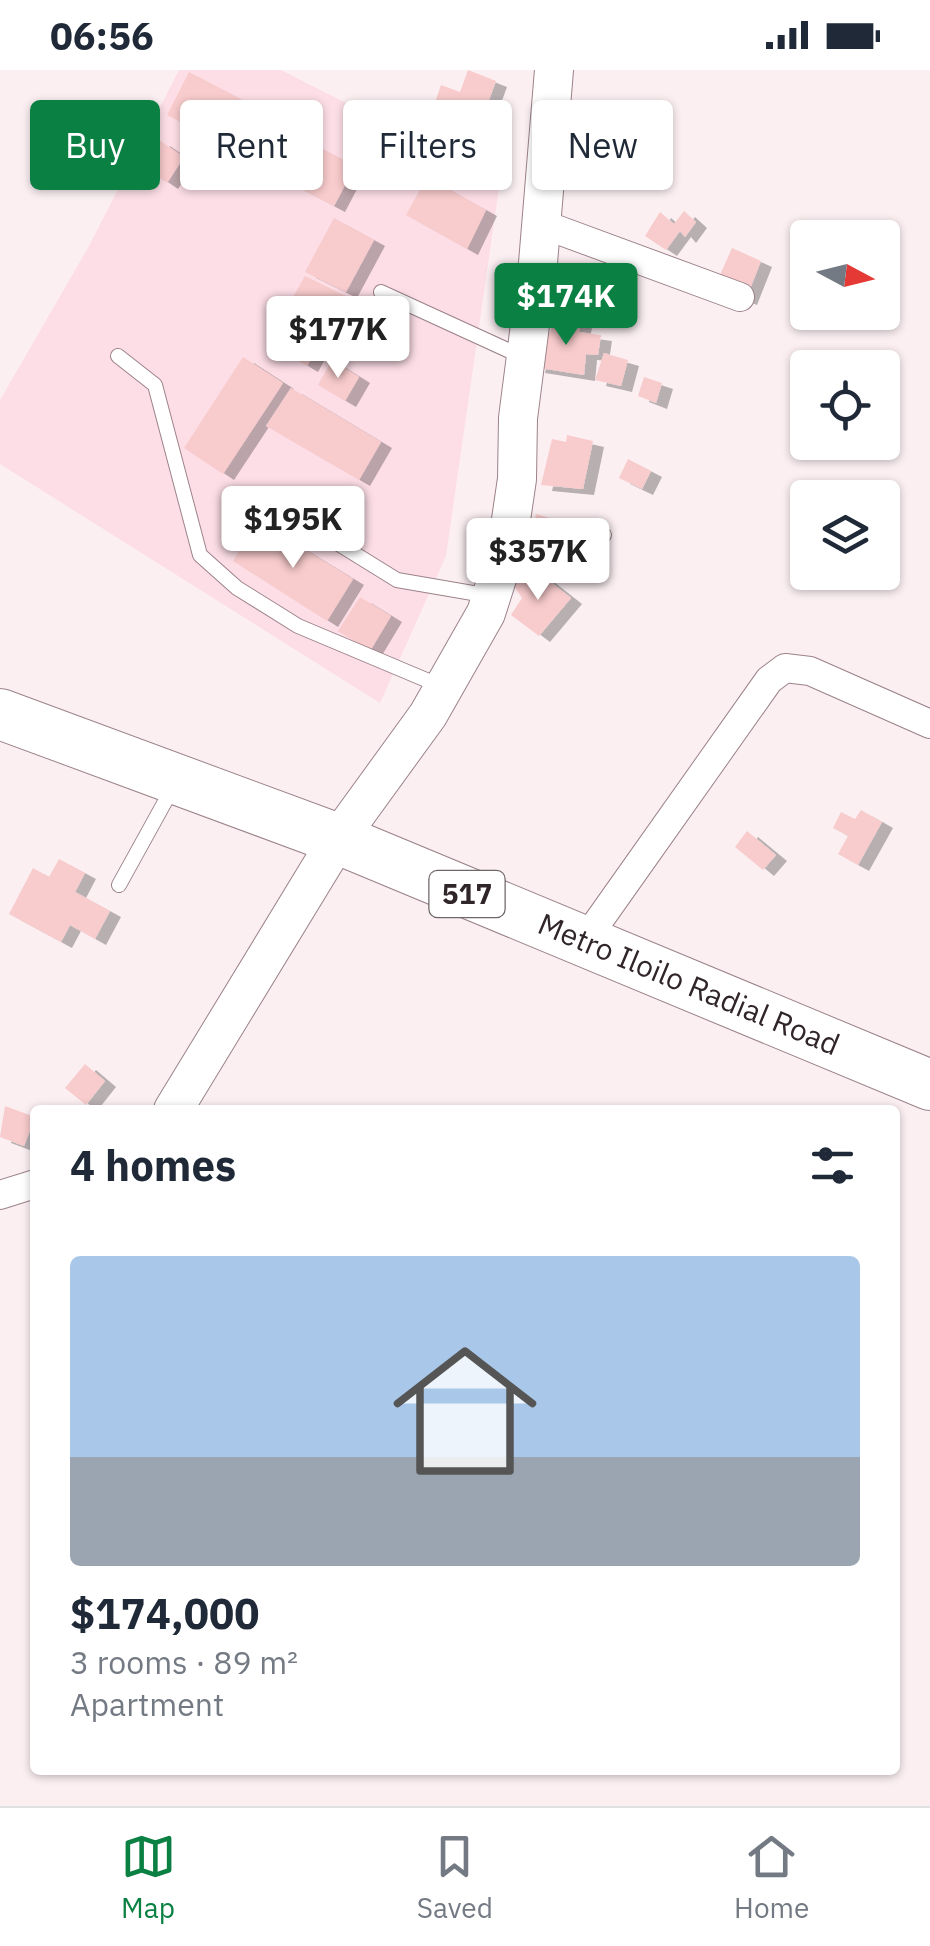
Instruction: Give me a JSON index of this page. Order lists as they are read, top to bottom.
{
  "streets": {
    "highway": ["517", "Metro Iloilo Radial Road"]
  },
  "north": "right",
  "page": {
    "status": "06:56",
    "chip": [
      "Buy",
      "Rent",
      "Filters",
      "New"
    ],
    "price": [
      "$174K",
      "$177K",
      "$195K",
      "$357K"
    ],
    "heading": "4 homes",
    "list": [
      {
        "name": "$174,000",
        "note": "3 rooms · 89 m² · Apartment"
      }
    ],
    "tabs": ["Map", "Saved", "Home"]
  }
}
